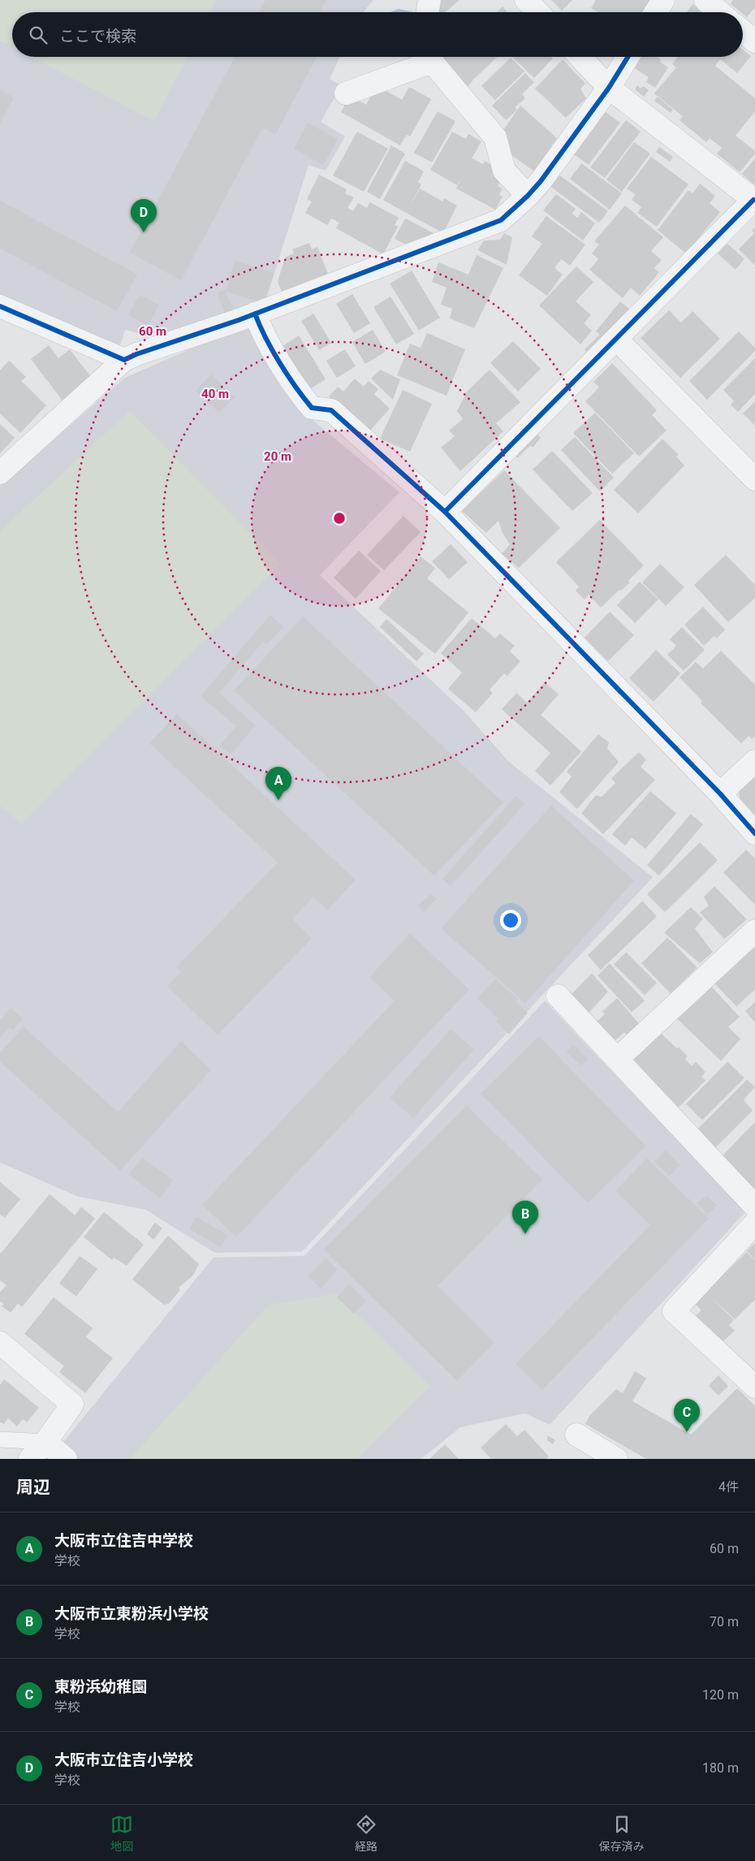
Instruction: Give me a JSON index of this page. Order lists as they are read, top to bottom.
{
  "page": {
    "search": "ここで検索",
    "pins": [
      "D",
      "A",
      "B",
      "C"
    ],
    "heading": ["周辺", "4件"],
    "list": [
      {
        "mark": "A",
        "name": "大阪市立住吉中学校",
        "note": "学校",
        "value": "60 m"
      },
      {
        "mark": "B",
        "name": "大阪市立東粉浜小学校",
        "note": "学校",
        "value": "70 m"
      },
      {
        "mark": "C",
        "name": "東粉浜幼稚園",
        "note": "学校",
        "value": "120 m"
      },
      {
        "mark": "D",
        "name": "大阪市立住吉小学校",
        "note": "学校",
        "value": "180 m"
      }
    ],
    "nav": ["地図", "経路", "保存済み"]
  },
  "rings": ["60 m", "40 m", "20 m"]
}
